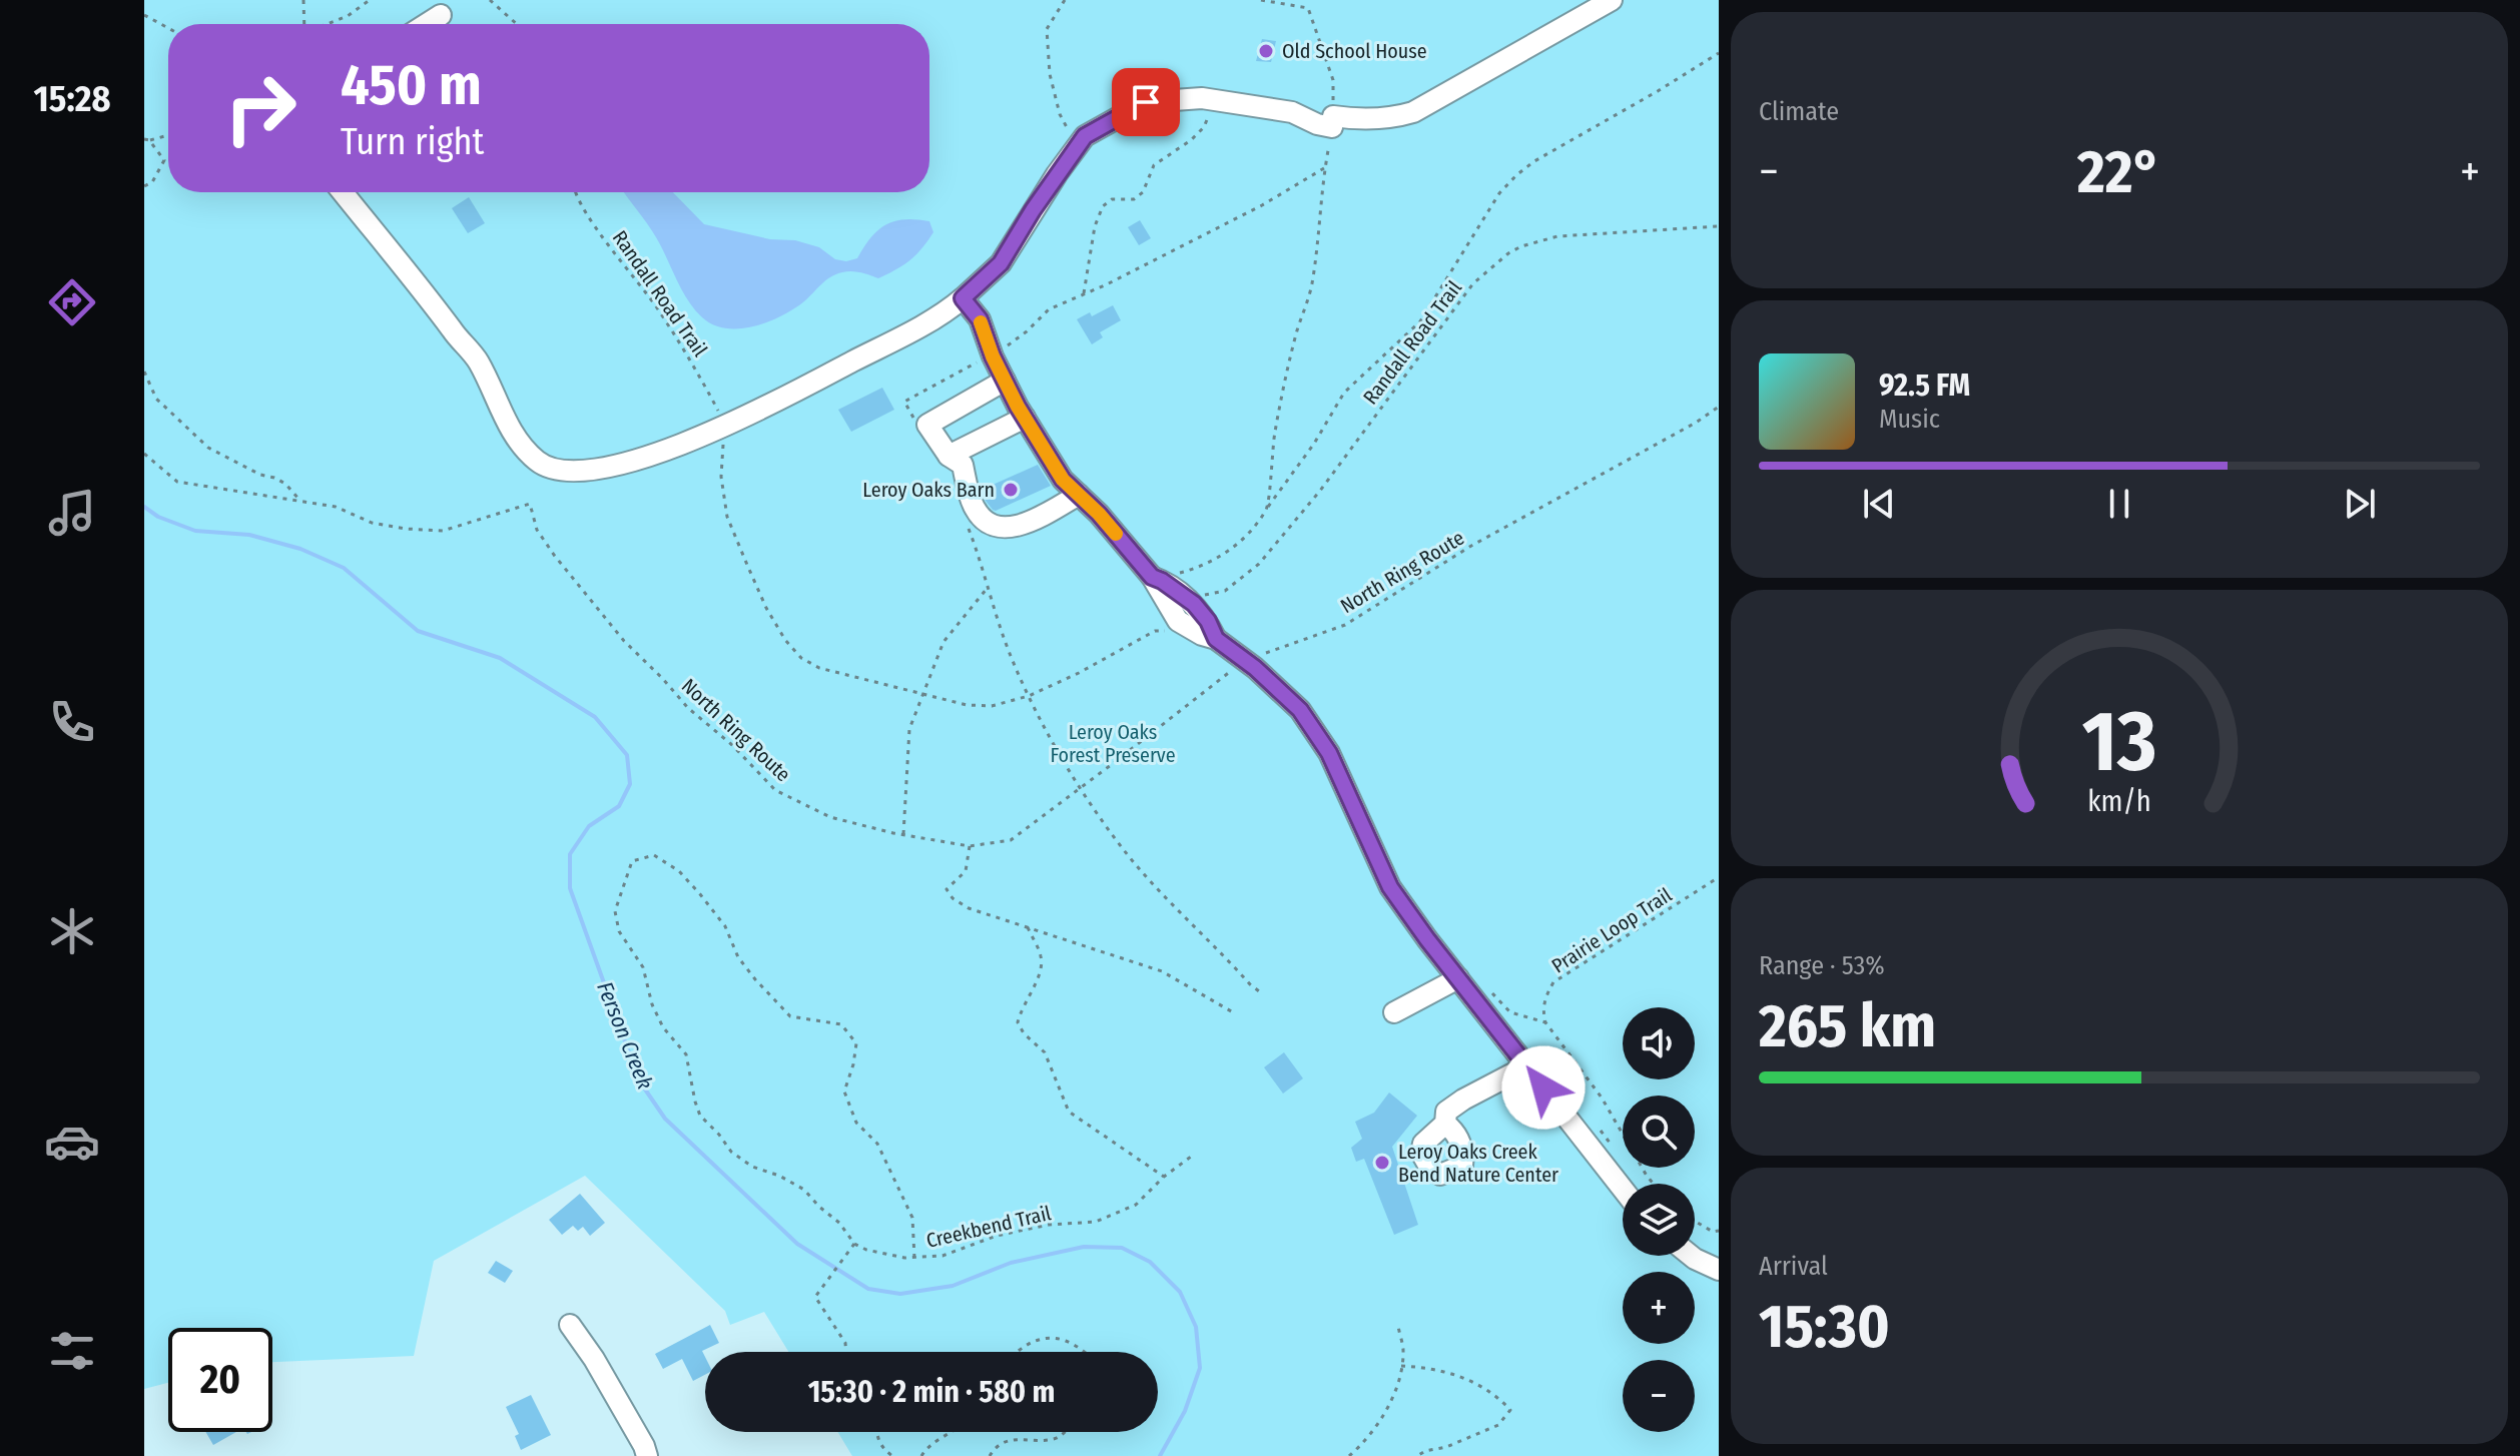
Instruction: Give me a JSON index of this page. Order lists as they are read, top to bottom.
{
  "streets": {
    "path": [
      "Randall Road Trail",
      "North Ring Route",
      "Prairie Loop Trail",
      "Creekbend Trail"
    ]
  },
  "water": ["Ferson Creek"],
  "parks": ["Leroy Oaks Forest Preserve"],
  "places": ["Old School House", "Leroy Oaks Barn", "Leroy Oaks Creek Bend Nature Center"],
  "page": {
    "tabs": "15:28",
    "tile": [
      "Climate",
      ["Range · 53%", "265 km"],
      ["Arrival", "15:30"]
    ],
    "turn": ["450 m", "Turn right"],
    "heat": ["−", "22°", "+"],
    "song": ["92.5 FM", "Music"],
    "map_buttons": ["+", "−"],
    "limit": "20",
    "trip": "15:30 · 2 min · 580 m",
    "gauge": ["13", "km/h"]
  }
}
